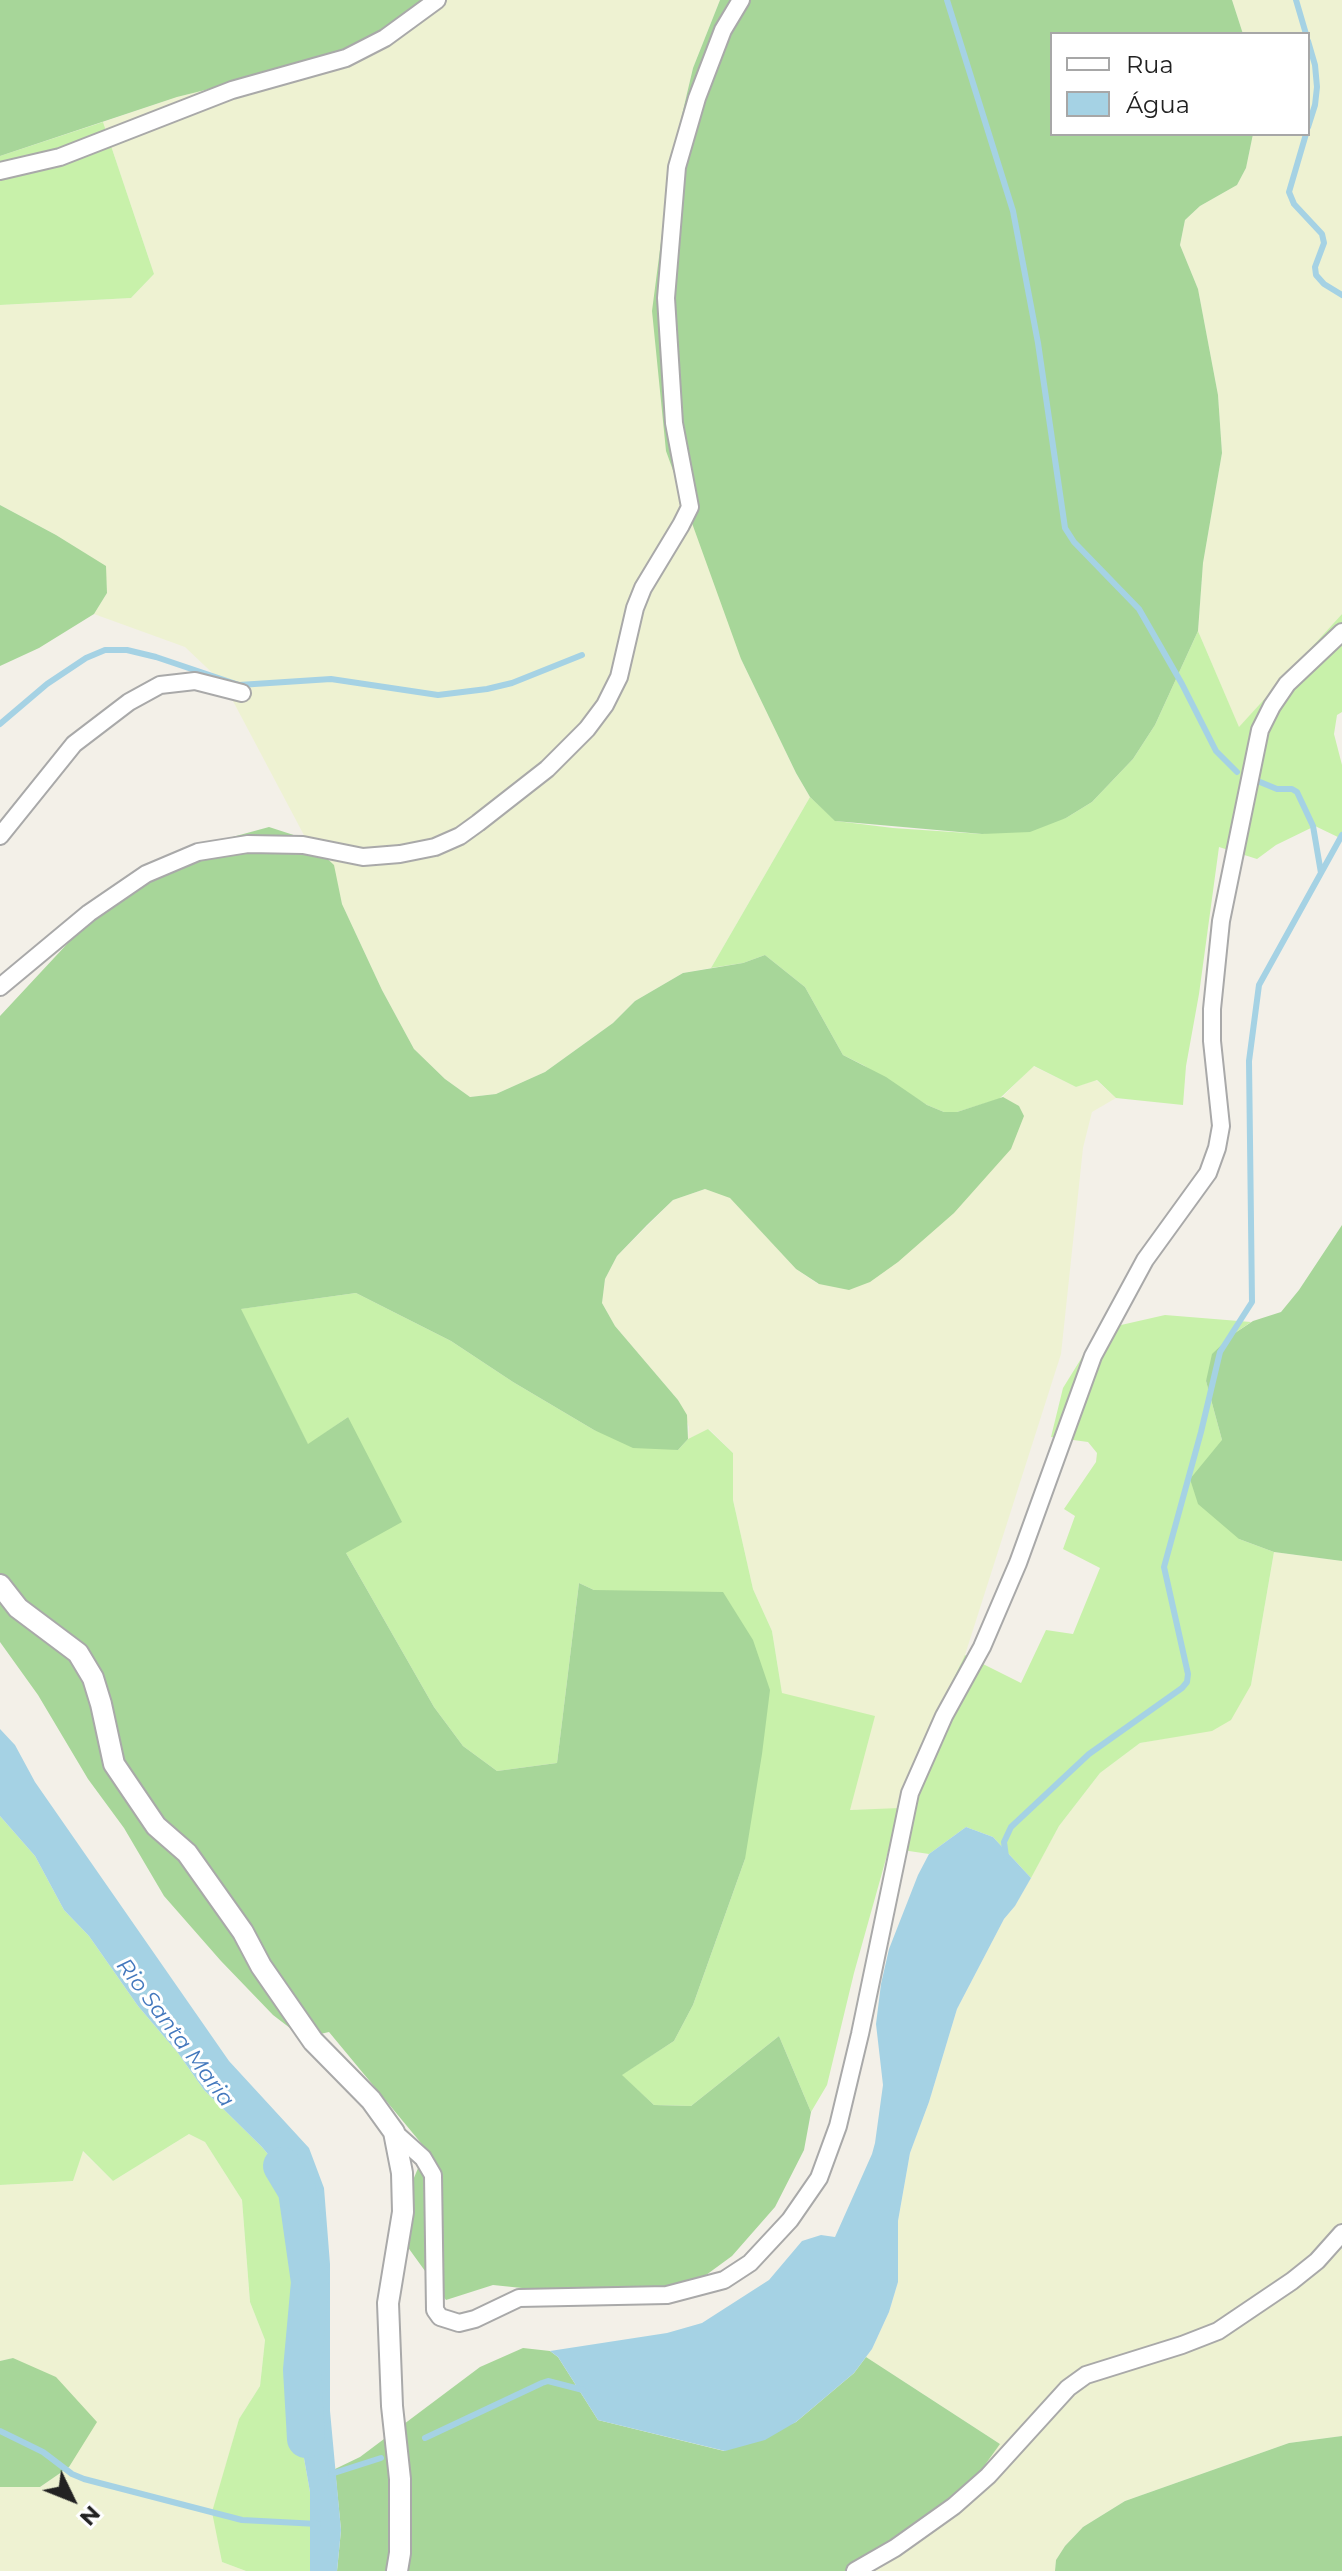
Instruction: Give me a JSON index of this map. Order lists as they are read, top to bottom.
{
  "water": ["Rio Santa Maria"],
  "legend": ["Rua", "Água"],
  "north": "bottom right"
}
